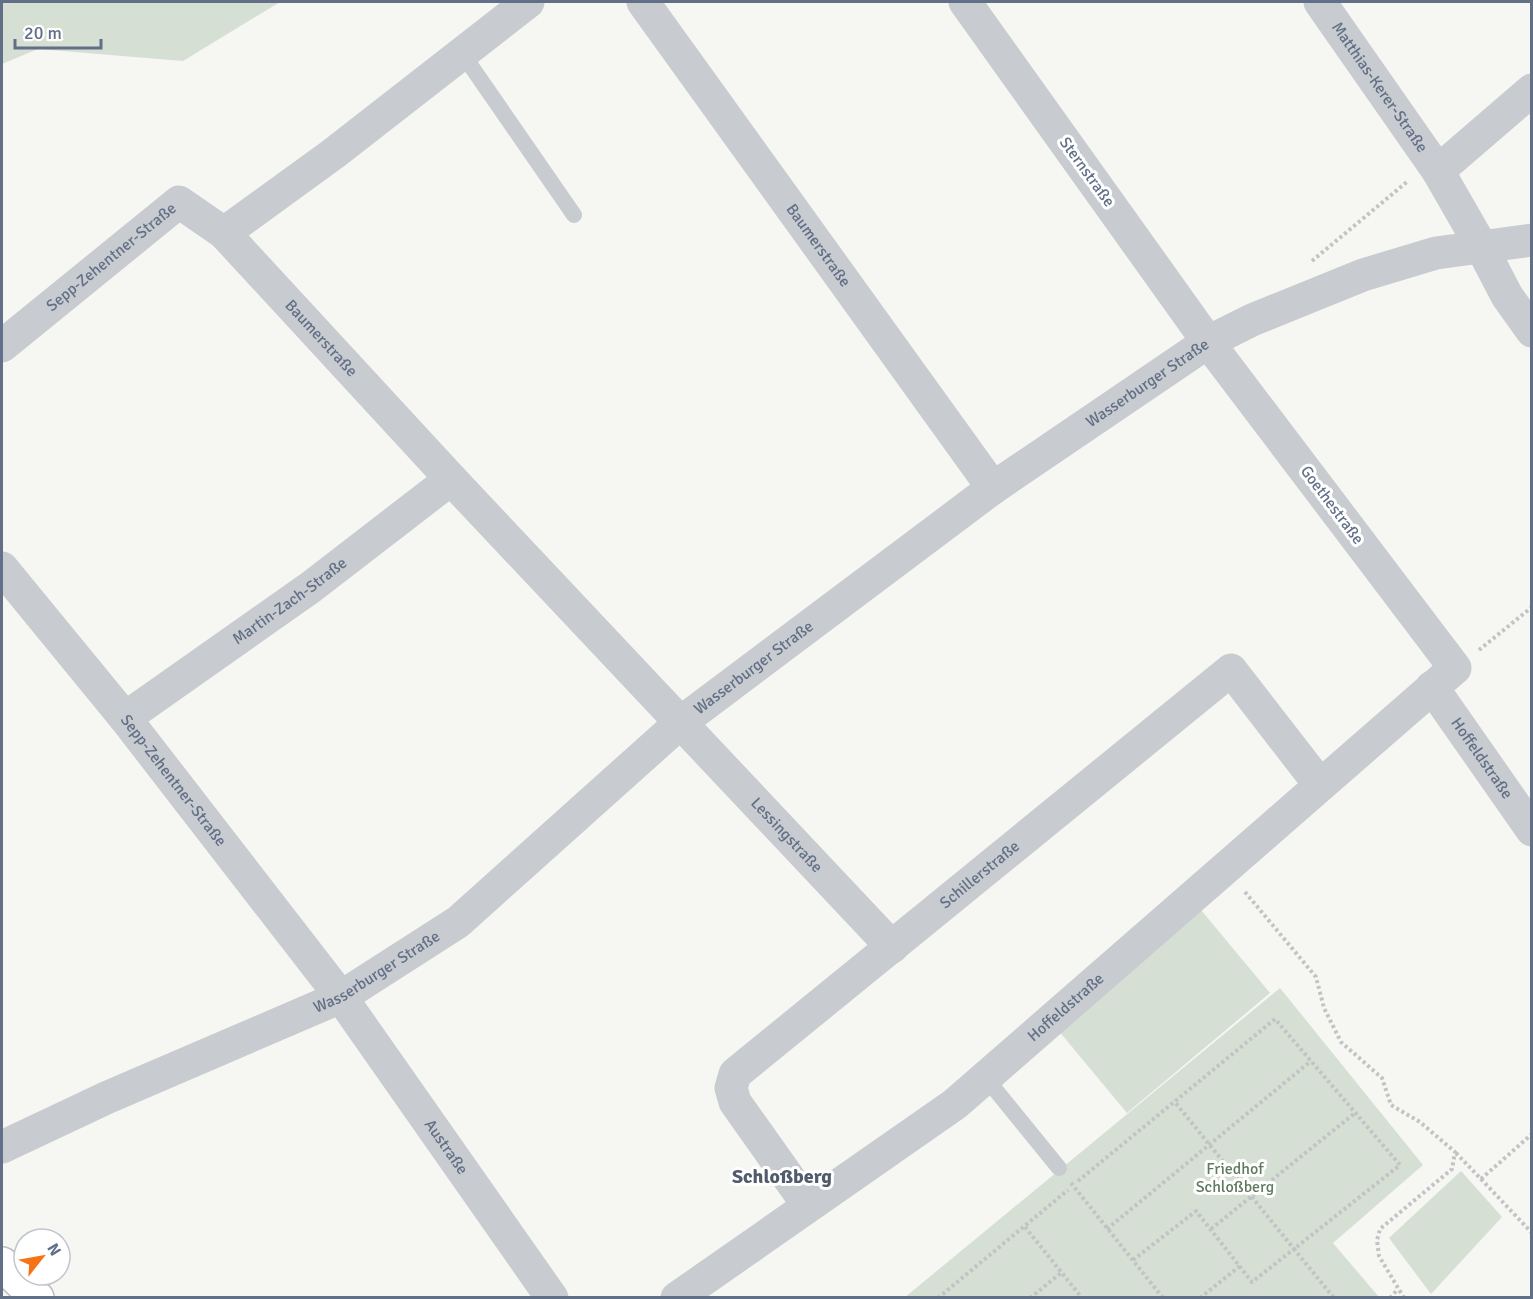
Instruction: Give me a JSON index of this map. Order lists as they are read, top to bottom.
{
  "streets": {
    "street": [
      "Matthias-Kerer-Straße",
      "Sternstraße",
      "Baumerstraße",
      "Sepp-Zehentner-Straße",
      "Wasserburger Straße",
      "Goethestraße",
      "Martin-Zach-Straße",
      "Hoffeldstraße",
      "Lessingstraße",
      "Schillerstraße",
      "Austraße"
    ]
  },
  "crossings": [
    ["Matthias-Kerer-Straße", "Wasserburger Straße"],
    ["Sternstraße", "Wasserburger Straße"],
    ["Sternstraße", "Goethestraße"],
    ["Baumerstraße", "Sepp-Zehentner-Straße"],
    ["Baumerstraße", "Wasserburger Straße"],
    ["Baumerstraße", "Martin-Zach-Straße"],
    ["Baumerstraße", "Lessingstraße"],
    ["Sepp-Zehentner-Straße", "Wasserburger Straße"],
    ["Sepp-Zehentner-Straße", "Martin-Zach-Straße"],
    ["Sepp-Zehentner-Straße", "Austraße"],
    ["Wasserburger Straße", "Goethestraße"],
    ["Wasserburger Straße", "Lessingstraße"],
    ["Wasserburger Straße", "Austraße"],
    ["Goethestraße", "Hoffeldstraße"],
    ["Hoffeldstraße", "Schillerstraße"],
    ["Lessingstraße", "Schillerstraße"]
  ],
  "districts": ["Schloßberg"],
  "parks": ["Friedhof Schloßberg"],
  "scale_bar": "20 m",
  "north": "top right"
}
